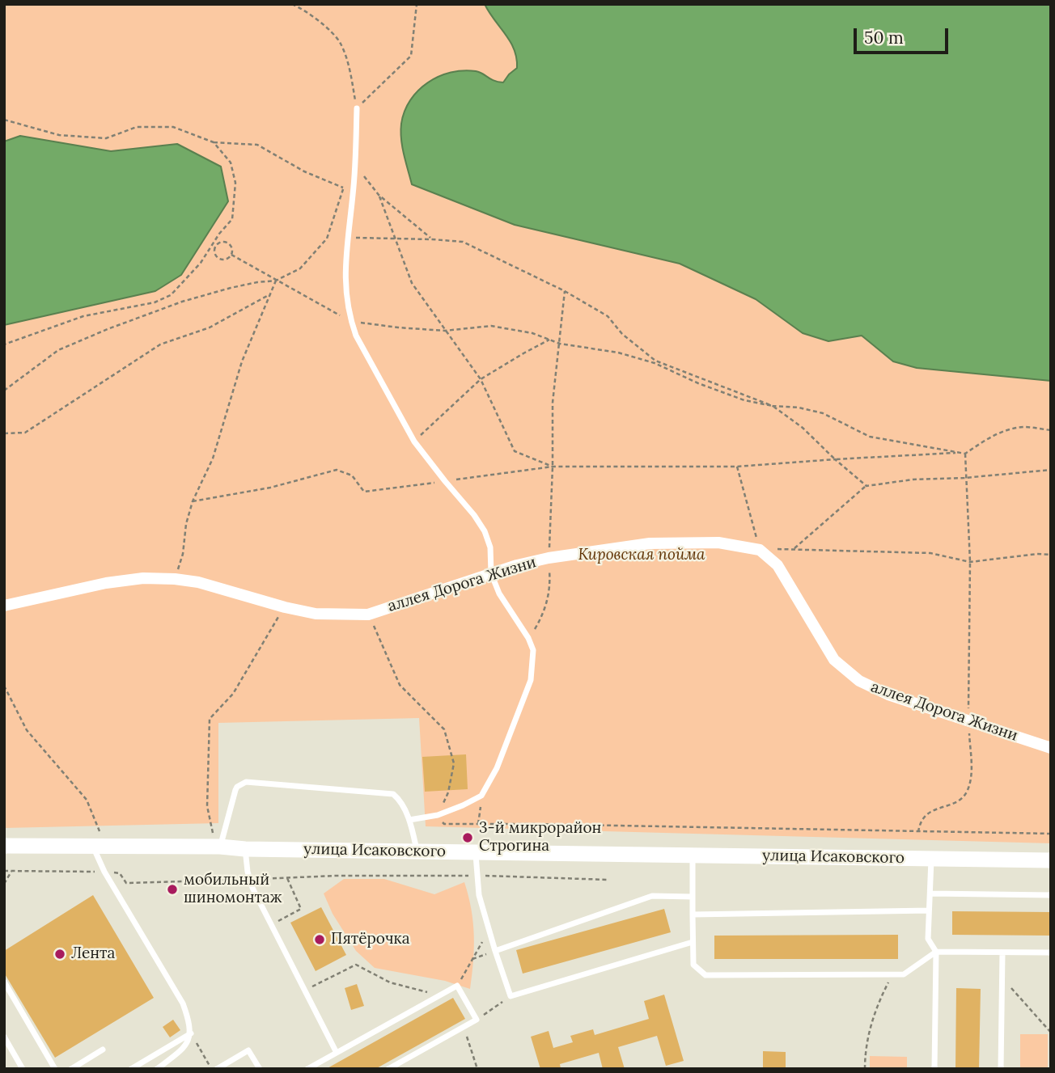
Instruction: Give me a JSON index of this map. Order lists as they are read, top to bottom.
{
  "streets": {
    "street": ["аллея Дорога Жизни", "улица Исаковского"]
  },
  "parks": ["Кировская пойма"],
  "places": [
    "3-й микрорайон Строгина",
    "мобильный шиномонтаж",
    "Пятёрочка",
    "Лента"
  ],
  "scale_bar": "50 m"
}
